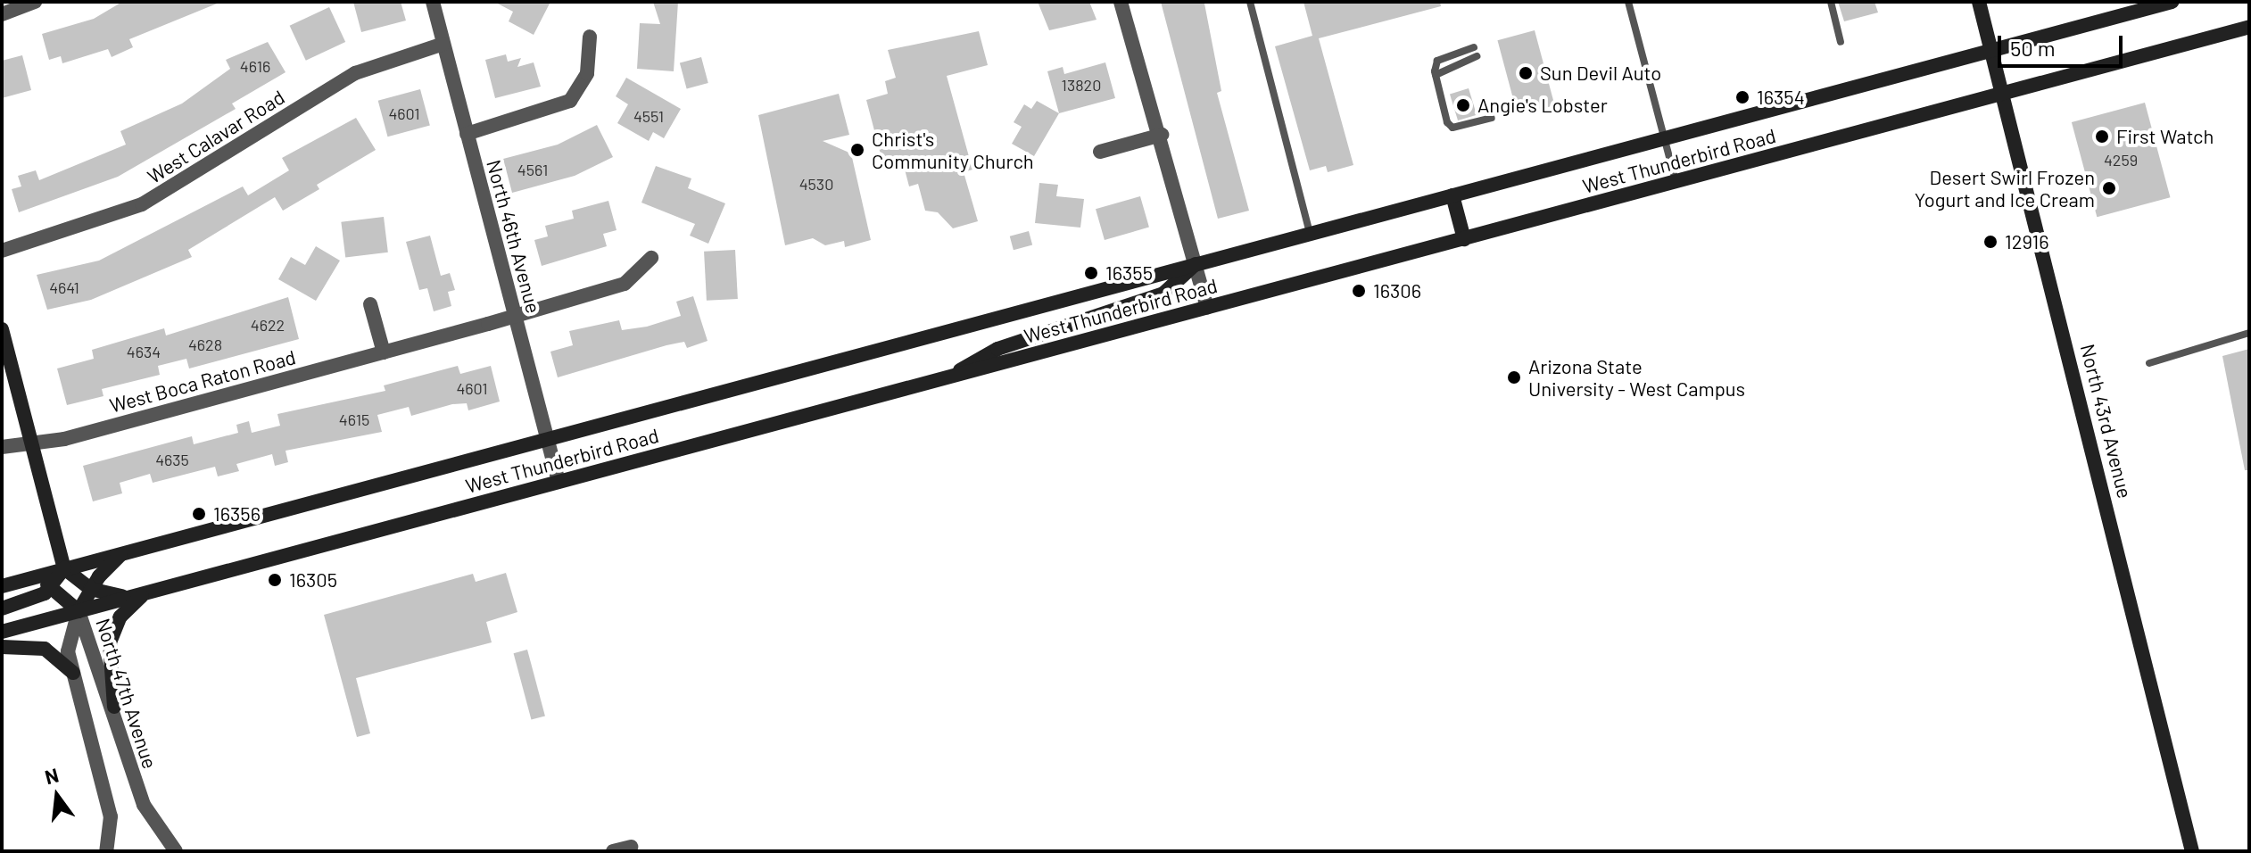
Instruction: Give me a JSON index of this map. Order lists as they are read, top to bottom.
{
  "streets": {
    "main road": ["West Thunderbird Road", "North 43rd Avenue"],
    "street": [
      "West Calavar Road",
      "North 46th Avenue",
      "West Boca Raton Road",
      "North 47th Avenue"
    ]
  },
  "crossings": [
    ["West Calavar Road", "North 46th Avenue"],
    ["West Thunderbird Road", "North 46th Avenue"],
    ["West Thunderbird Road", "North 43rd Avenue"],
    ["West Thunderbird Road", "North 47th Avenue"],
    ["North 46th Avenue", "West Boca Raton Road"]
  ],
  "places": [
    "Sun Devil Auto",
    "16354",
    "Angie's Lobster",
    "First Watch",
    "Christ's Community Church",
    "Desert Swirl Frozen Yogurt and Ice Cream",
    "12916",
    "16355",
    "16306",
    "Arizona State University - West Campus",
    "16356",
    "16305"
  ],
  "house_numbers": [
    "4616",
    "13820",
    "4601",
    "4551",
    "4259",
    "4561",
    "4530",
    "4641",
    "4622",
    "4628",
    "4634",
    "4601",
    "4615",
    "4635"
  ],
  "scale_bar": "50 m",
  "north": "top"
}
